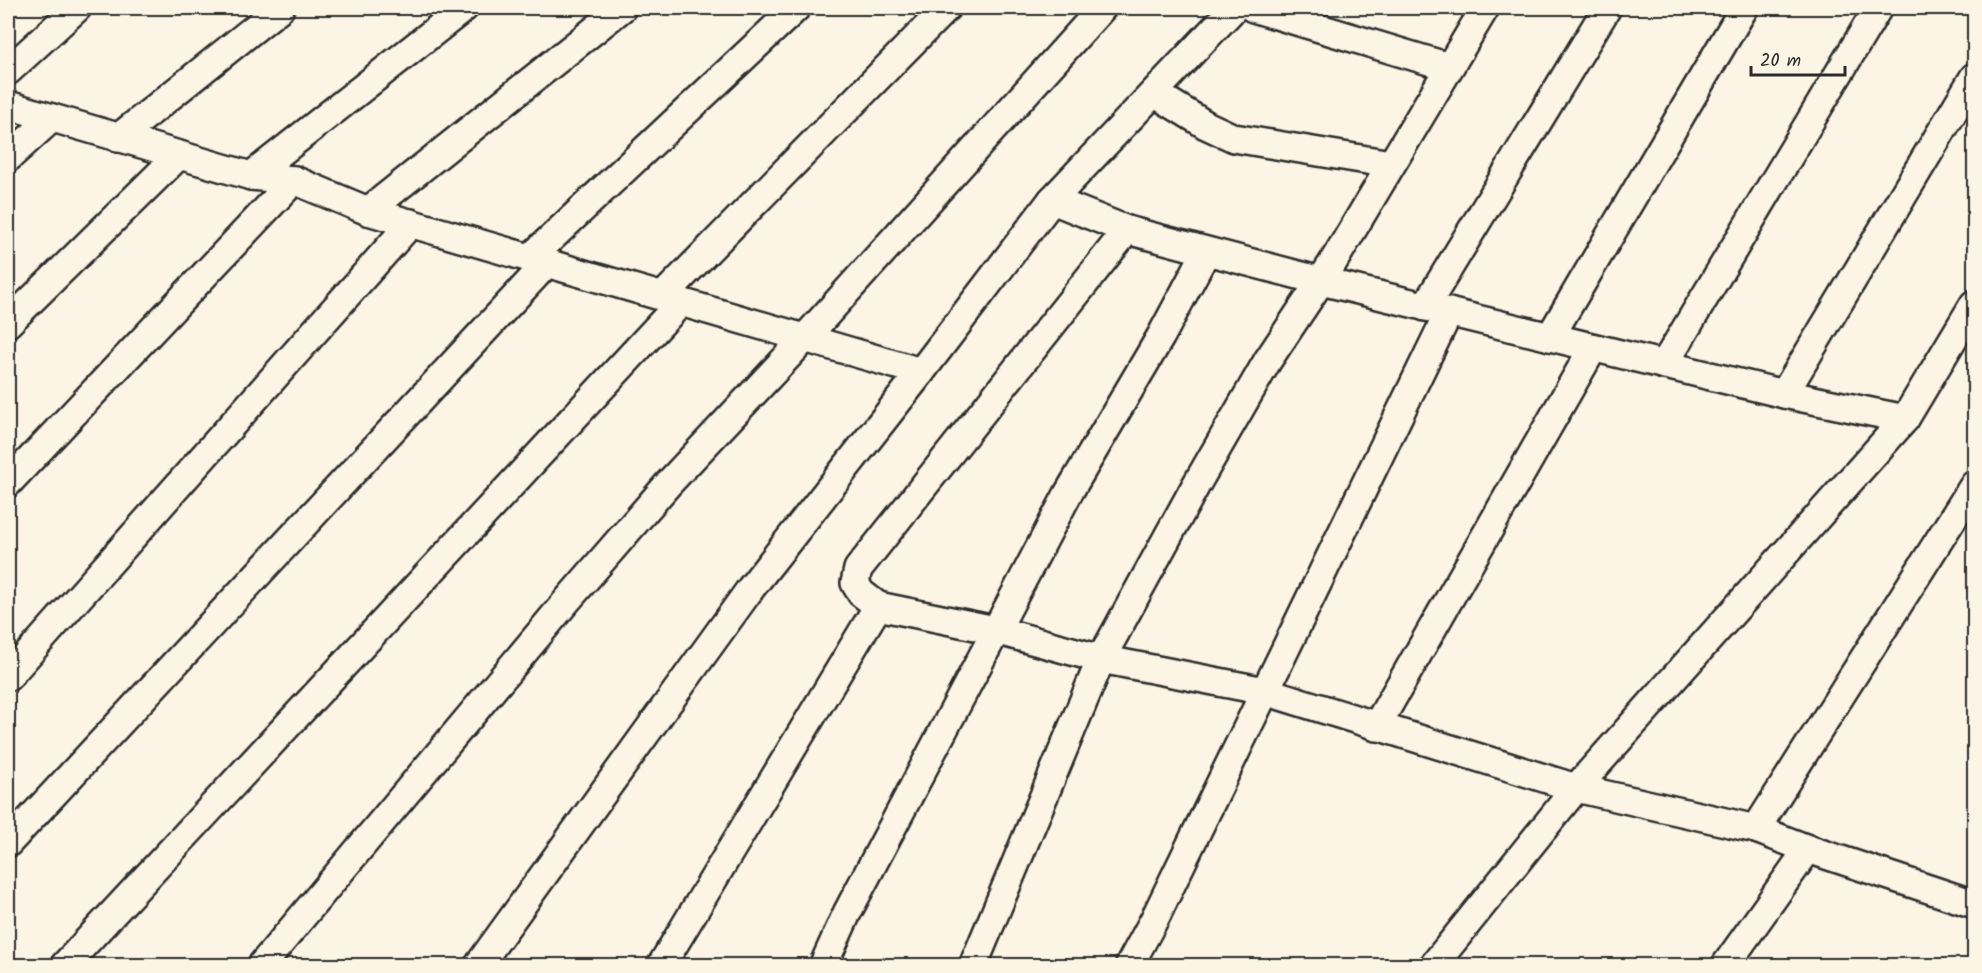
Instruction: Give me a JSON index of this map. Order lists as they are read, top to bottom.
{
  "scale_bar": "20 m"
}
